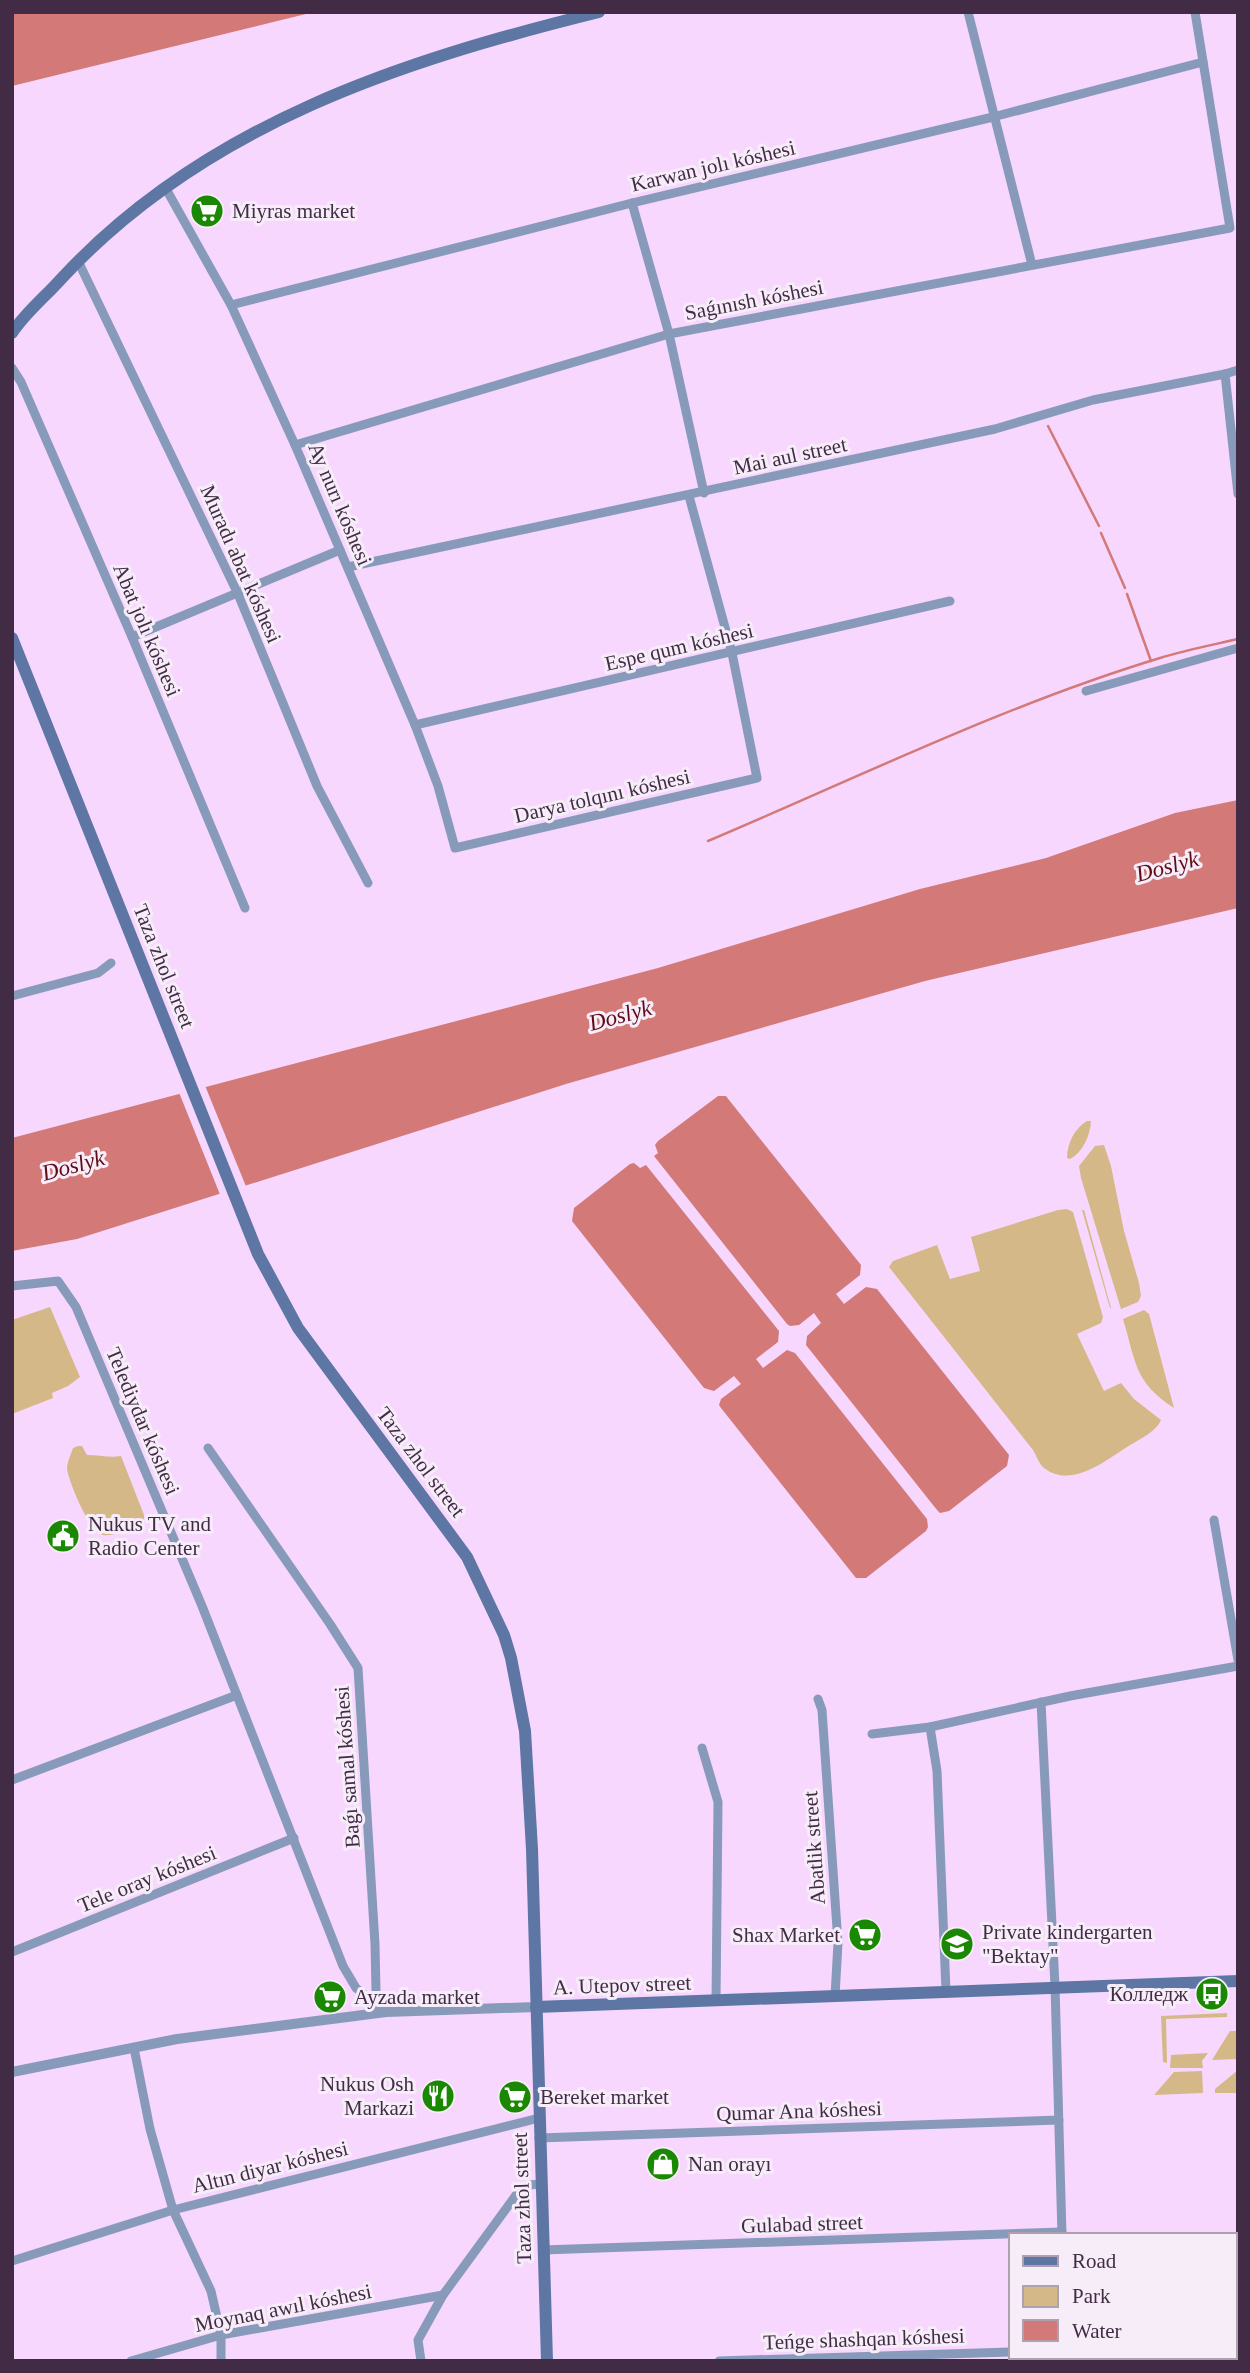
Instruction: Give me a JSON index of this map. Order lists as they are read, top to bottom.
{
  "streets": {
    "main road": ["Taza zhol street", "A. Utepov street"],
    "street": [
      "Karwan jolı kóshesi",
      "Saǵınısh kóshesi",
      "Mai aul street",
      "Ay nurı kóshesi",
      "Muradı abat kóshesi",
      "Abat jolı kóshesi",
      "Espe qum kóshesi",
      "Darya tolqını kóshesi",
      "Telediydar kóshesi",
      "Baǵı samal kóshesi",
      "Abatlik street",
      "Tele oray kóshesi",
      "Qumar Ana kóshesi",
      "Altın diyar kóshesi",
      "Gulabad street",
      "Moynaq awıl kóshesi",
      "Teńge shashqan kóshesi"
    ]
  },
  "crossings": [
    ["Karwan jolı kóshesi", "Saǵınısh kóshesi"],
    ["Karwan jolı kóshesi", "Ay nurı kóshesi"],
    ["Saǵınısh kóshesi", "Ay nurı kóshesi"],
    ["Mai aul street", "Ay nurı kóshesi"],
    ["Ay nurı kóshesi", "Espe qum kóshesi"],
    ["Ay nurı kóshesi", "Darya tolqını kóshesi"],
    ["Espe qum kóshesi", "Darya tolqını kóshesi"],
    ["Taza zhol street", "A. Utepov street"],
    ["Taza zhol street", "Qumar Ana kóshesi"],
    ["Taza zhol street", "Altın diyar kóshesi"],
    ["Taza zhol street", "Gulabad street"],
    ["Telediydar kóshesi", "Baǵı samal kóshesi"],
    ["Telediydar kóshesi", "Tele oray kóshesi"],
    ["Telediydar kóshesi", "A. Utepov street"],
    ["Abatlik street", "A. Utepov street"]
  ],
  "water": ["Doslyk"],
  "places": {
    "supermarket": [
      "Miyras market",
      "Shax Market",
      "Ayzada market",
      "Bereket market"
    ],
    "public building": ["Nukus TV and Radio Center"],
    "school or university": ["Private kindergarten \"Bektay\""],
    "bus stop": ["Колледж"],
    "restaurant": ["Nukus Osh Markazi"],
    "shop": ["Nan orayı"]
  },
  "legend": ["Road", "Park", "Water"]
}
